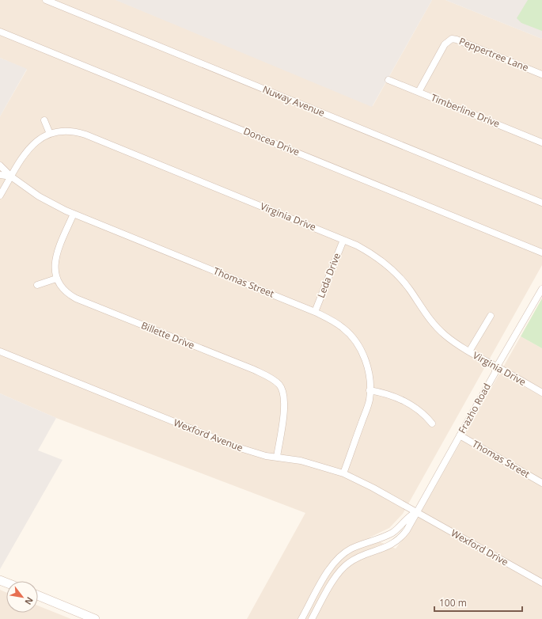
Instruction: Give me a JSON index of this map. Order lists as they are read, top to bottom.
{
  "streets": {
    "street": [
      "Peppertree Lane",
      "Nuway Avenue",
      "Timberline Drive",
      "Doncea Drive",
      "Virginia Drive",
      "Leda Drive",
      "Thomas Street",
      "Billette Drive",
      "Frazho Road",
      "Wexford Avenue",
      "Wexford Drive"
    ]
  },
  "crossings": [
    ["Peppertree Lane", "Timberline Drive"],
    ["Virginia Drive", "Leda Drive"],
    ["Virginia Drive", "Thomas Street"],
    ["Virginia Drive", "Frazho Road"],
    ["Leda Drive", "Thomas Street"],
    ["Thomas Street", "Frazho Road"],
    ["Thomas Street", "Wexford Avenue"],
    ["Billette Drive", "Wexford Avenue"],
    ["Frazho Road", "Wexford Avenue"],
    ["Frazho Road", "Wexford Drive"],
    ["Wexford Avenue", "Wexford Drive"]
  ],
  "scale_bar": "100 m",
  "north": "bottom right"
}
